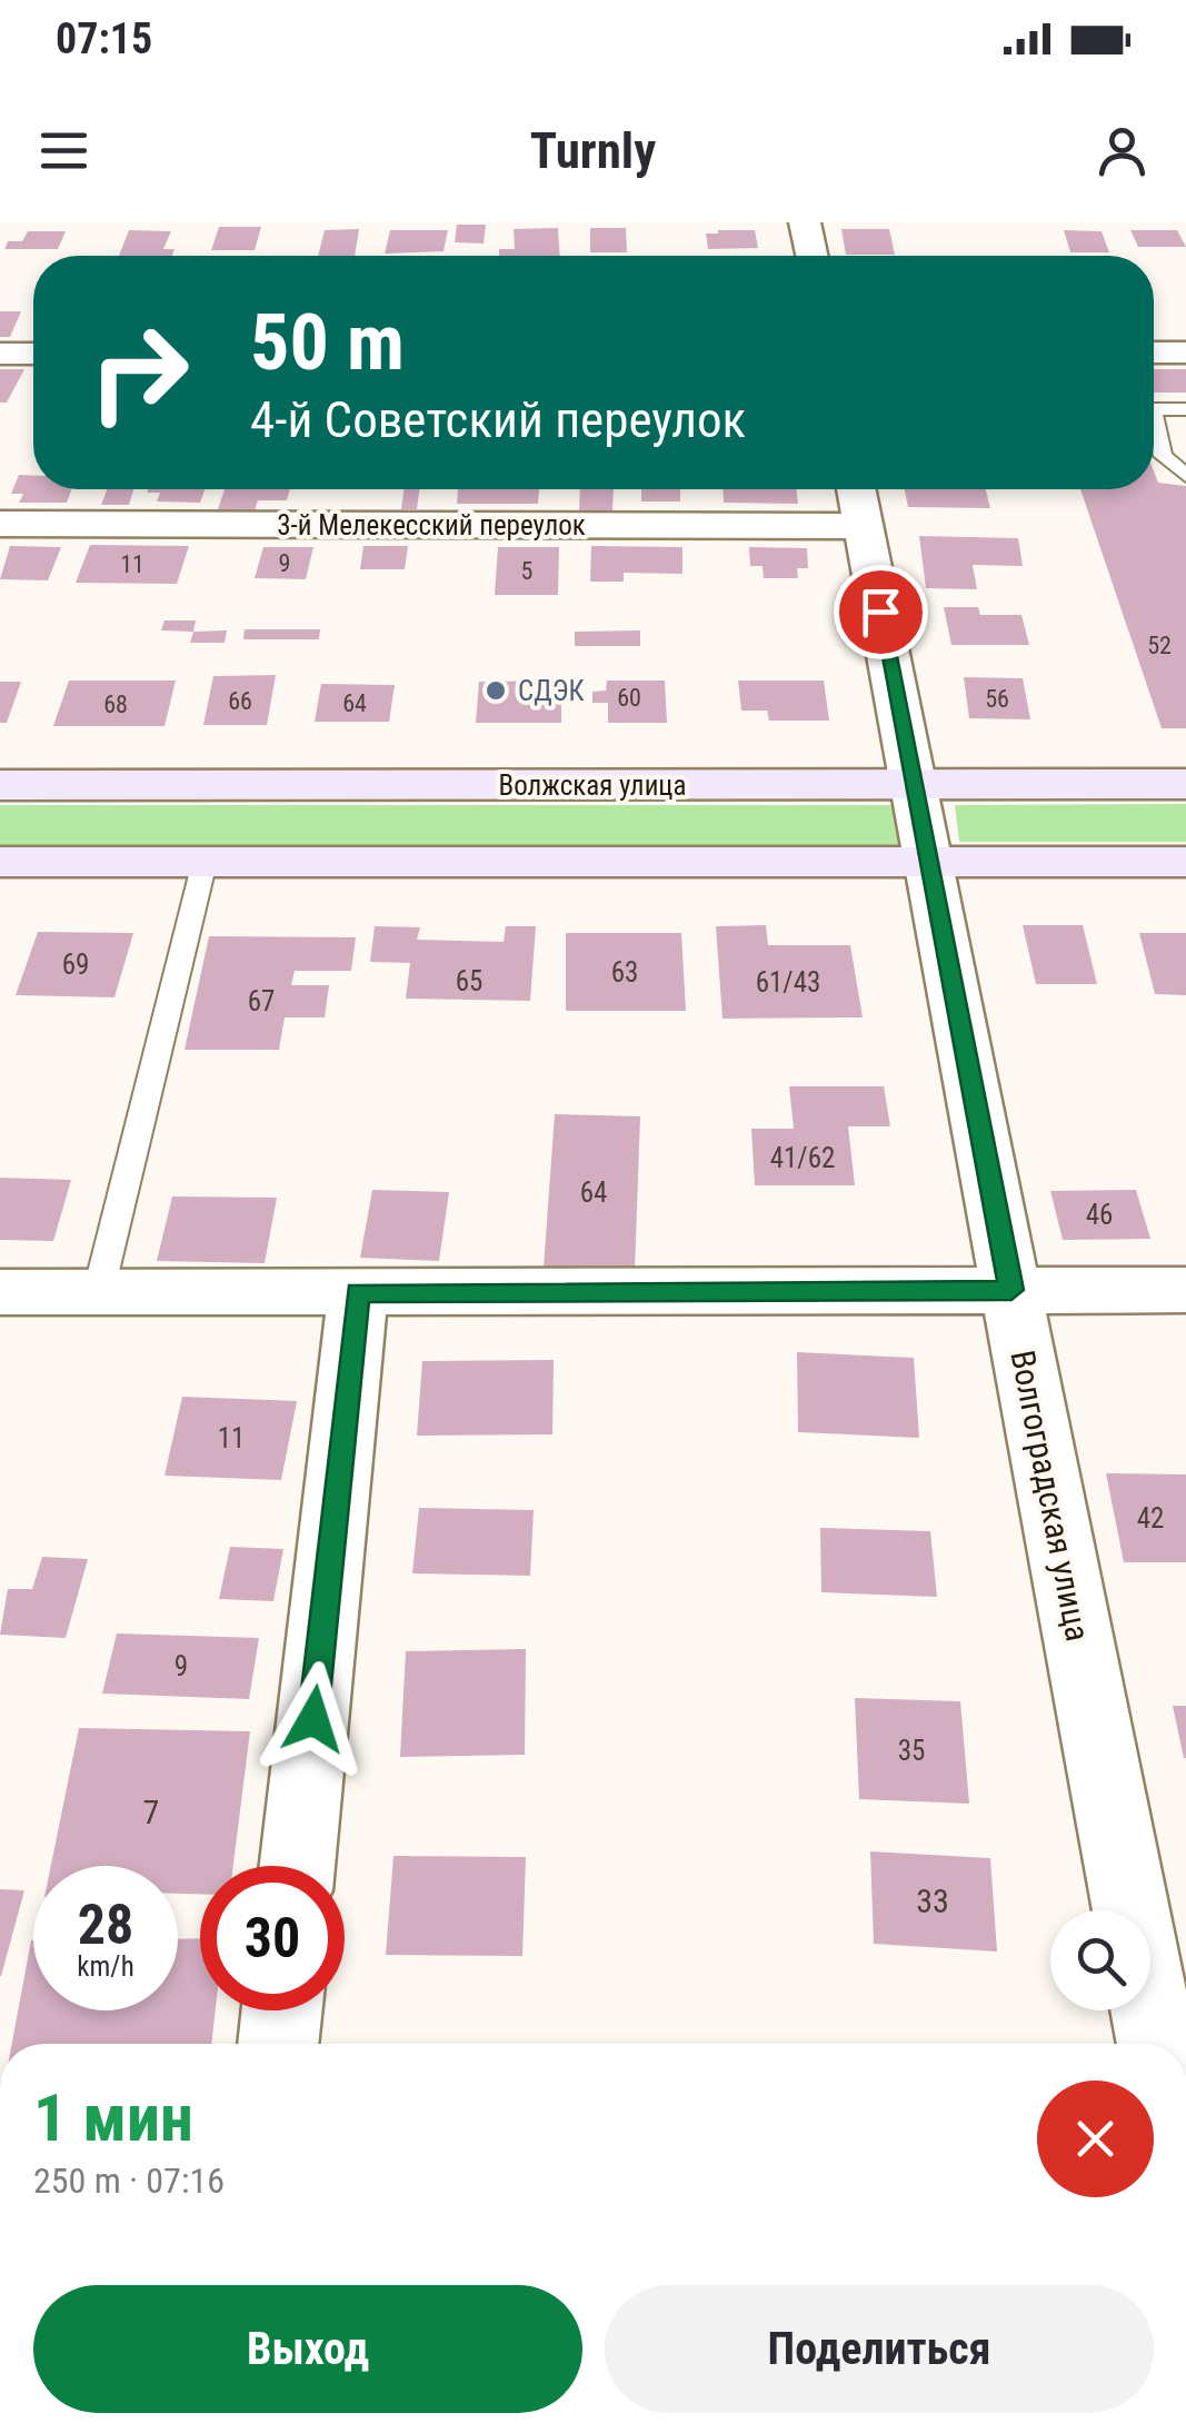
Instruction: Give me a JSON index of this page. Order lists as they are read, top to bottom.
{
  "streets": {
    "main road": ["Волжская улица"],
    "street": ["3-й Мелекесский переулок", "Волгоградская улица"]
  },
  "crossings": [
    ["3-й Мелекесский переулок", "Волгоградская улица"],
    ["Волжская улица", "Волгоградская улица"]
  ],
  "places": ["СДЭК"],
  "house_numbers": [
    "9",
    "11",
    "5",
    "52",
    "60",
    "56",
    "66",
    "64",
    "68",
    "69",
    "63",
    "65",
    "61/43",
    "67",
    "41/62",
    "64",
    "46",
    "11",
    "42",
    "9",
    "35",
    "7",
    "33"
  ],
  "page": {
    "status": "07:15",
    "header": "Turnly",
    "turn": ["50 m", "4-й Советский переулок"],
    "speed": "28 km/h",
    "limit": "30",
    "heading": ["1 мин", "250 m · 07:16"],
    "buttons": ["Выход", "Поделиться"]
  }
}
